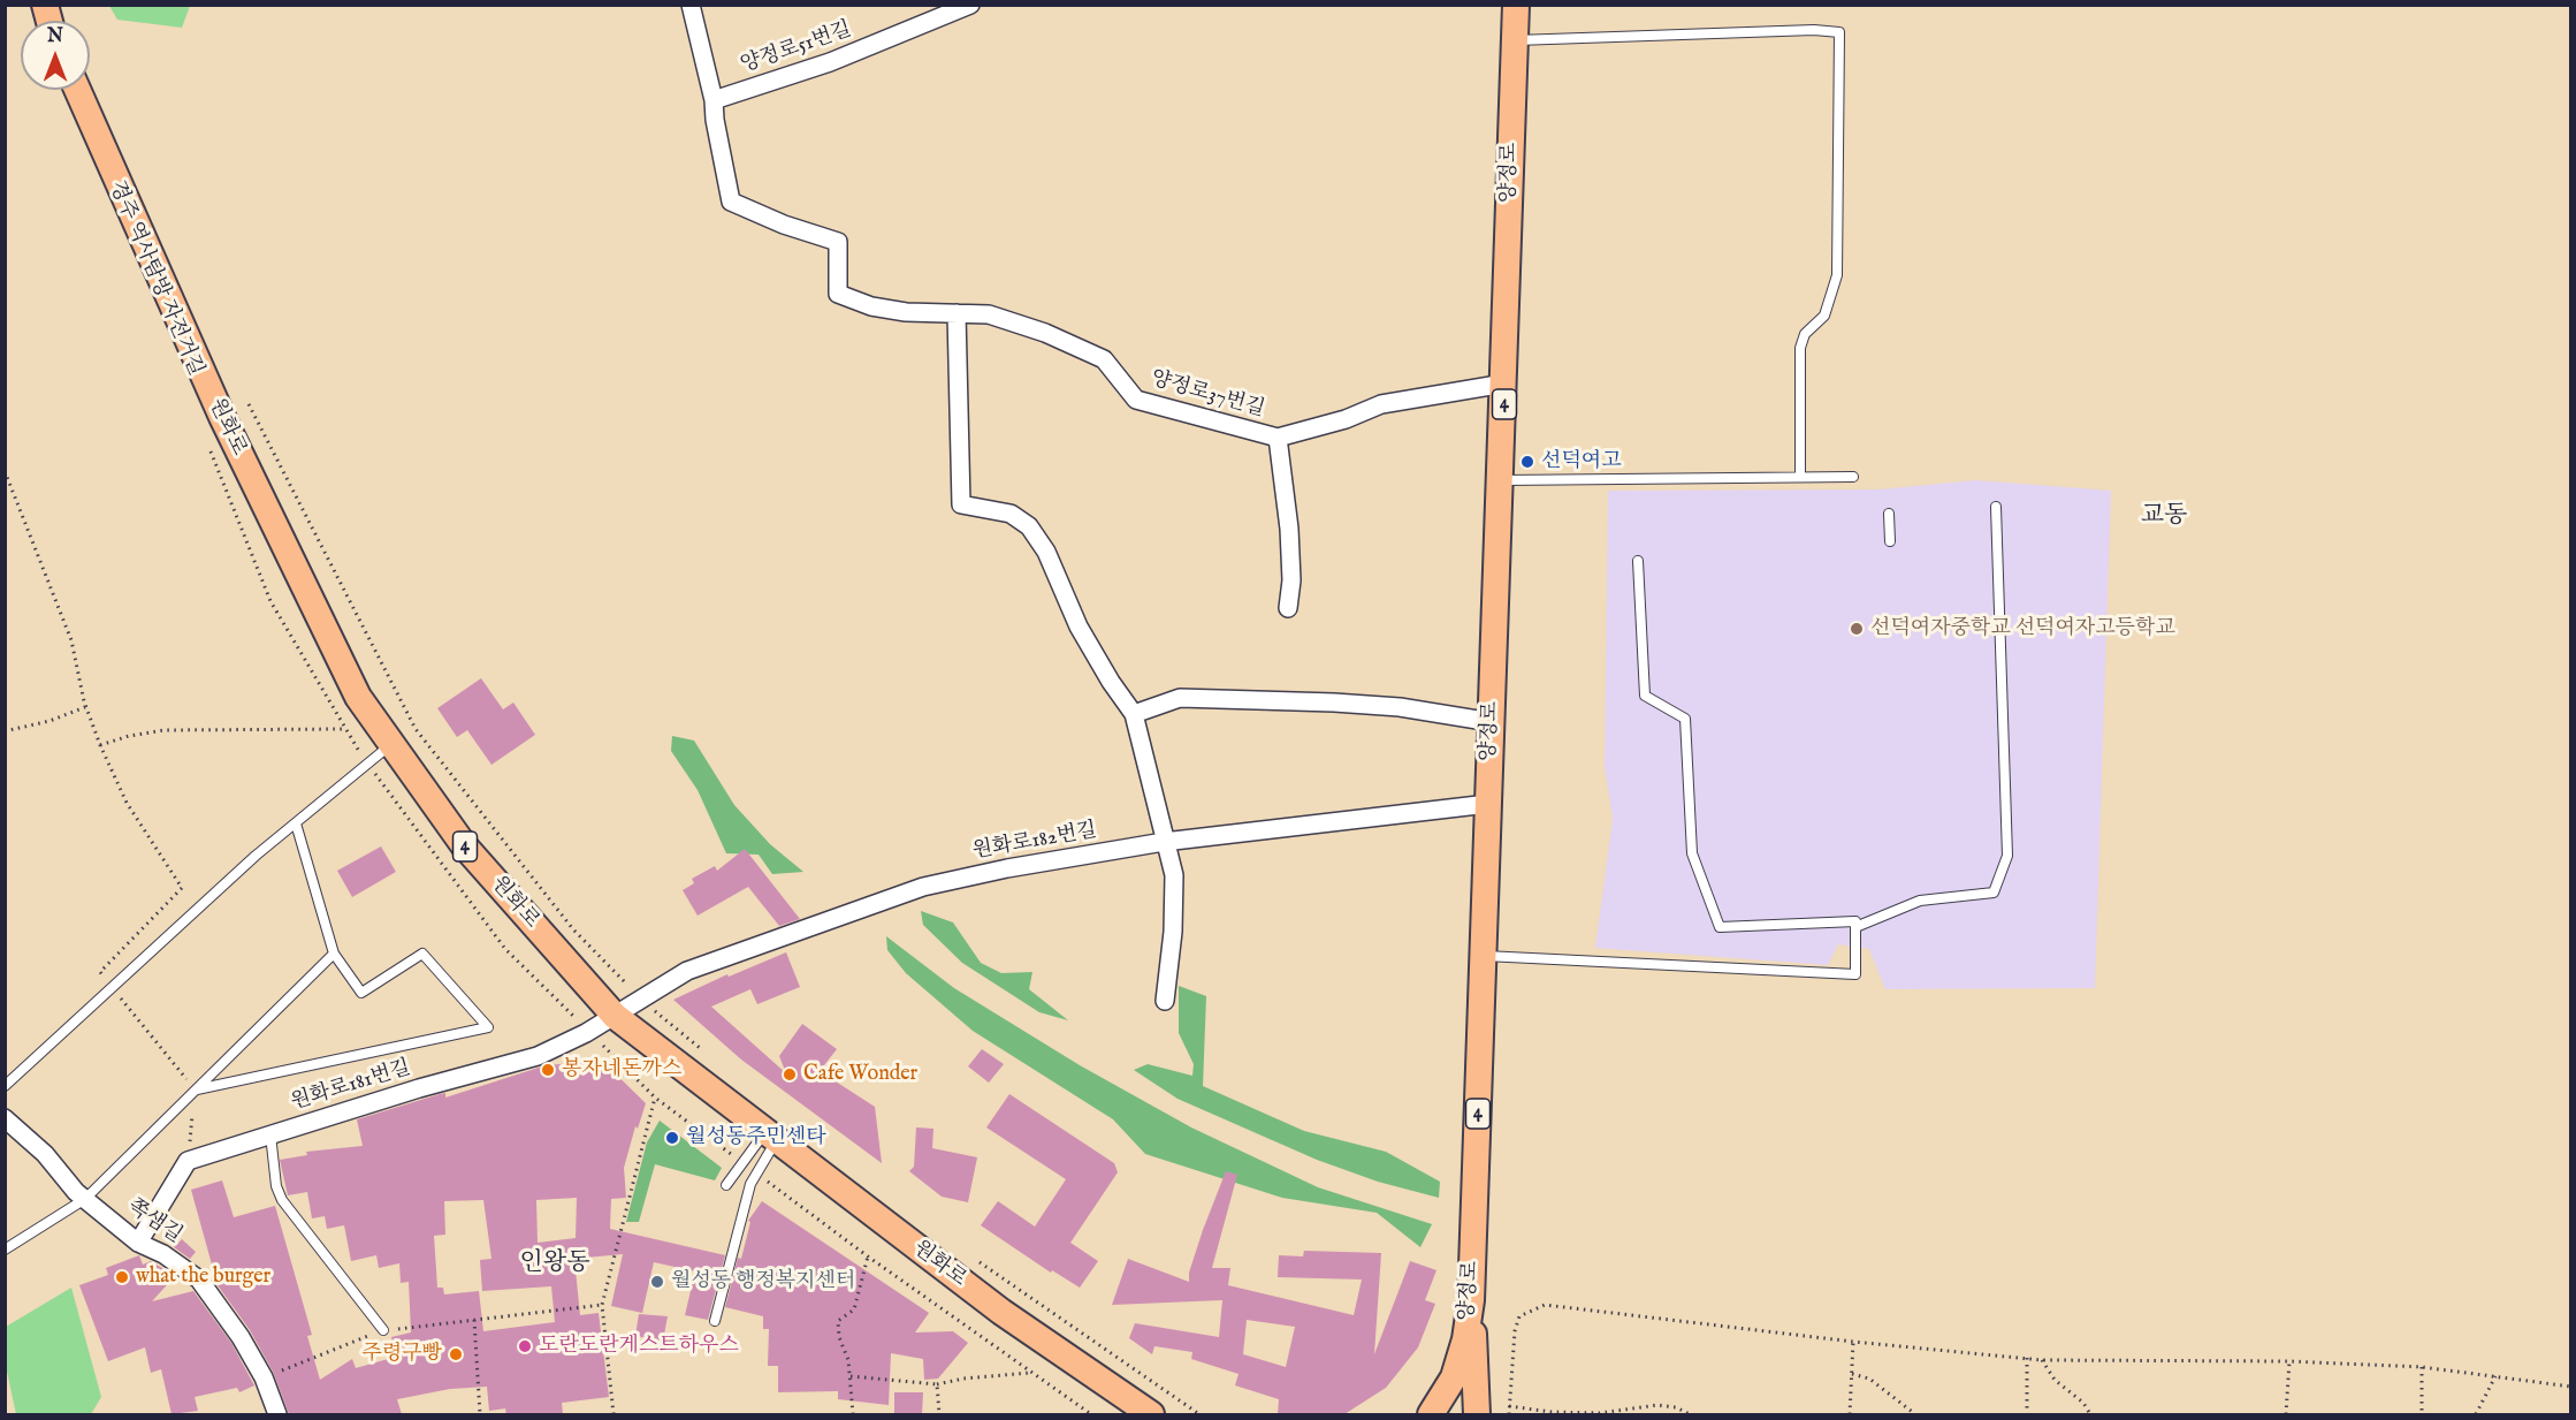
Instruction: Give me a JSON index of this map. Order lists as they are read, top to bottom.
{
  "streets": {
    "main road": ["양정로", "4", "원화로"],
    "street": [
      "양정로51번길",
      "양정로37번길",
      "원화로182번길",
      "원화로181번길",
      "쪽샘길"
    ]
  },
  "crossings": [
    ["양정로51번길", "양정로37번길"],
    ["양정로", "양정로37번길"],
    ["양정로", "원화로182번길"],
    ["원화로", "원화로182번길"],
    ["원화로", "원화로181번길"],
    ["원화로182번길", "원화로181번길"]
  ],
  "districts": ["교동", "인왕동"],
  "places": [
    "선덕여고",
    "선덕여자중학교 선덕여자고등학교",
    "봉자네돈까스",
    "Cafe Wonder",
    "월성동주민센타",
    "what the burger",
    "월성동 행정복지센터",
    "도란도란게스트하우스",
    "주령구빵"
  ],
  "north": "top"
}
